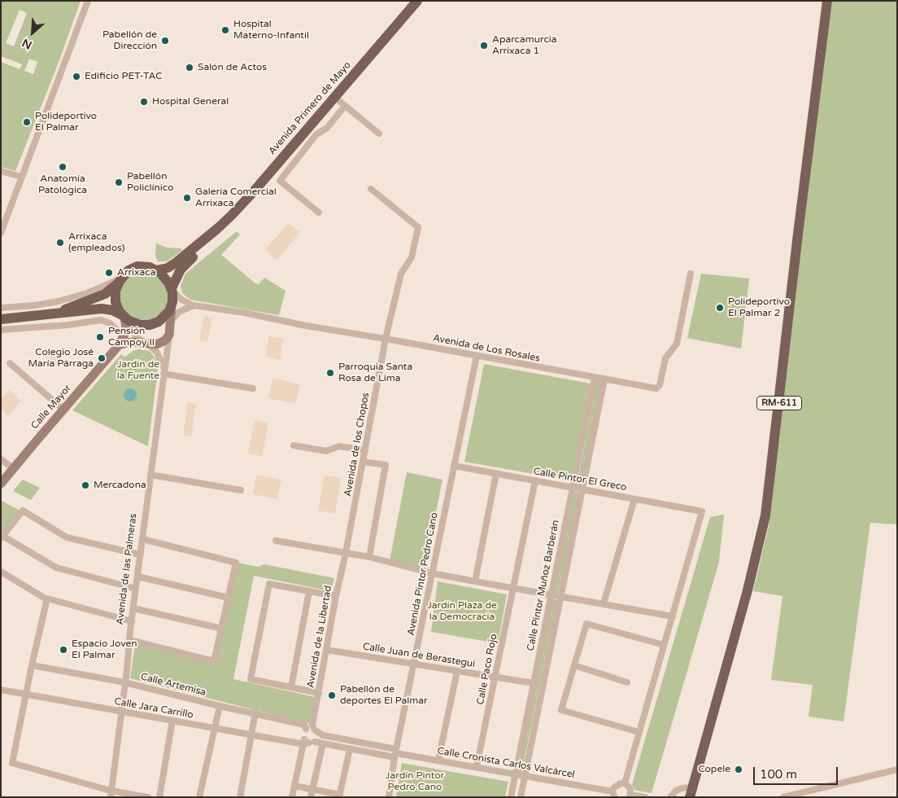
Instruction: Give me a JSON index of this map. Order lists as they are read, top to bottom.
{
  "streets": {
    "main road": ["Avenida Primero de Mayo", "RM-611"],
    "street": [
      "Avenida de Los Rosales",
      "Calle Mayor",
      "Avenida de los Chopos",
      "Calle Pintor El Greco",
      "Avenida de las Palmeras",
      "Avenida Pintor Pedro Cano",
      "Calle Pintor Muñoz Barberán",
      "Avenida de la Libertad",
      "Calle Juan de Berastegui",
      "Calle Paco Rojo",
      "Calle Artemisa",
      "Calle Jara Carrillo",
      "Calle Cronista Carlos Valcárcel"
    ]
  },
  "crossings": [
    ["Avenida Primero de Mayo", "Avenida de Los Rosales"],
    ["Avenida Primero de Mayo", "Calle Mayor"],
    ["Avenida Primero de Mayo", "Avenida de las Palmeras"],
    ["Avenida de Los Rosales", "Calle Mayor"],
    ["Avenida de Los Rosales", "Avenida de los Chopos"],
    ["Avenida de Los Rosales", "Avenida de las Palmeras"],
    ["Avenida de Los Rosales", "Avenida Pintor Pedro Cano"],
    ["Avenida de Los Rosales", "Calle Pintor Muñoz Barberán"],
    ["Calle Mayor", "Avenida de las Palmeras"],
    ["Avenida de los Chopos", "Avenida de la Libertad"],
    ["Calle Pintor El Greco", "Avenida Pintor Pedro Cano"],
    ["Calle Pintor El Greco", "Calle Pintor Muñoz Barberán"],
    ["Calle Pintor El Greco", "Calle Paco Rojo"],
    ["Avenida de las Palmeras", "Calle Artemisa"],
    ["Avenida de las Palmeras", "Calle Jara Carrillo"],
    ["Avenida Pintor Pedro Cano", "Calle Juan de Berastegui"],
    ["Avenida Pintor Pedro Cano", "Calle Cronista Carlos Valcárcel"],
    ["Calle Pintor Muñoz Barberán", "Calle Juan de Berastegui"],
    ["Calle Pintor Muñoz Barberán", "Calle Cronista Carlos Valcárcel"],
    ["Avenida de la Libertad", "Calle Juan de Berastegui"],
    ["Avenida de la Libertad", "Calle Artemisa"],
    ["Avenida de la Libertad", "Calle Cronista Carlos Valcárcel"],
    ["Calle Juan de Berastegui", "Calle Paco Rojo"],
    ["Calle Paco Rojo", "Calle Cronista Carlos Valcárcel"],
    ["Calle Artemisa", "Calle Cronista Carlos Valcárcel"],
    ["Calle Jara Carrillo", "Calle Cronista Carlos Valcárcel"]
  ],
  "parks": ["Jardín de la Fuente", "Jardín Plaza de la Democracia", "Jardín Pintor Pedro Cano"],
  "places": [
    "Hospital Materno-Infantil",
    "Pabellón de Dirección",
    "Aparcamurcia Arrixaca 1",
    "Salón de Actos",
    "Edificio PET-TAC",
    "Hospital General",
    "Polideportivo El Palmar",
    "Anatomía Patológica",
    "Pabellón Policlínico",
    "Galería Comercial Arrixaca",
    "Arrixaca (empleados)",
    "Arrixaca",
    "Polideportivo El Palmar 2",
    "Pensión Campoy II",
    "Colegio José María Párraga",
    "Parroquia Santa Rosa de Lima",
    "Mercadona",
    "Espacio Joven El Palmar",
    "Pabellón de deportes El Palmar",
    "Copele"
  ],
  "scale_bar": "100 m",
  "north": "bottom left"
}
